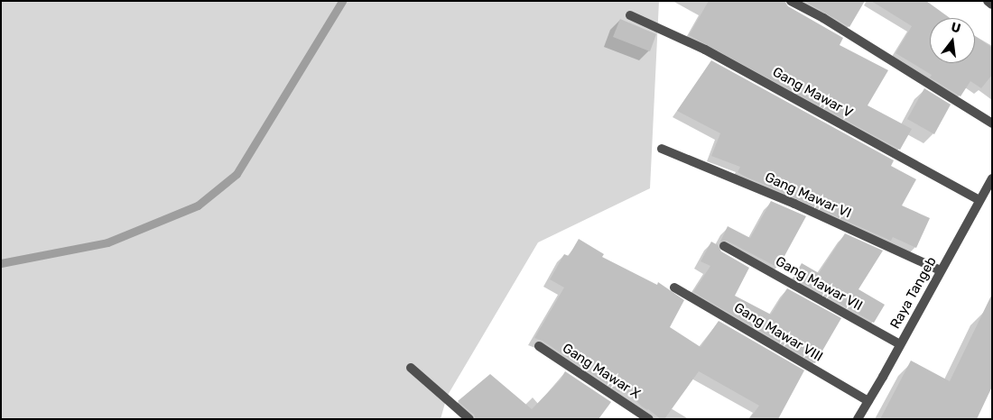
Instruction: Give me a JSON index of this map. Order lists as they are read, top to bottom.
{
  "streets": {
    "street": [
      "Gang Mawar V",
      "Gang Mawar VI",
      "Gang Mawar VII",
      "Raya Tangeb",
      "Gang Mawar VIII",
      "Gang Mawar X"
    ]
  },
  "crossings": [
    ["Gang Mawar V", "Raya Tangeb"],
    ["Gang Mawar VI", "Raya Tangeb"],
    ["Gang Mawar VII", "Raya Tangeb"],
    ["Raya Tangeb", "Gang Mawar VIII"]
  ],
  "north": "top"
}
